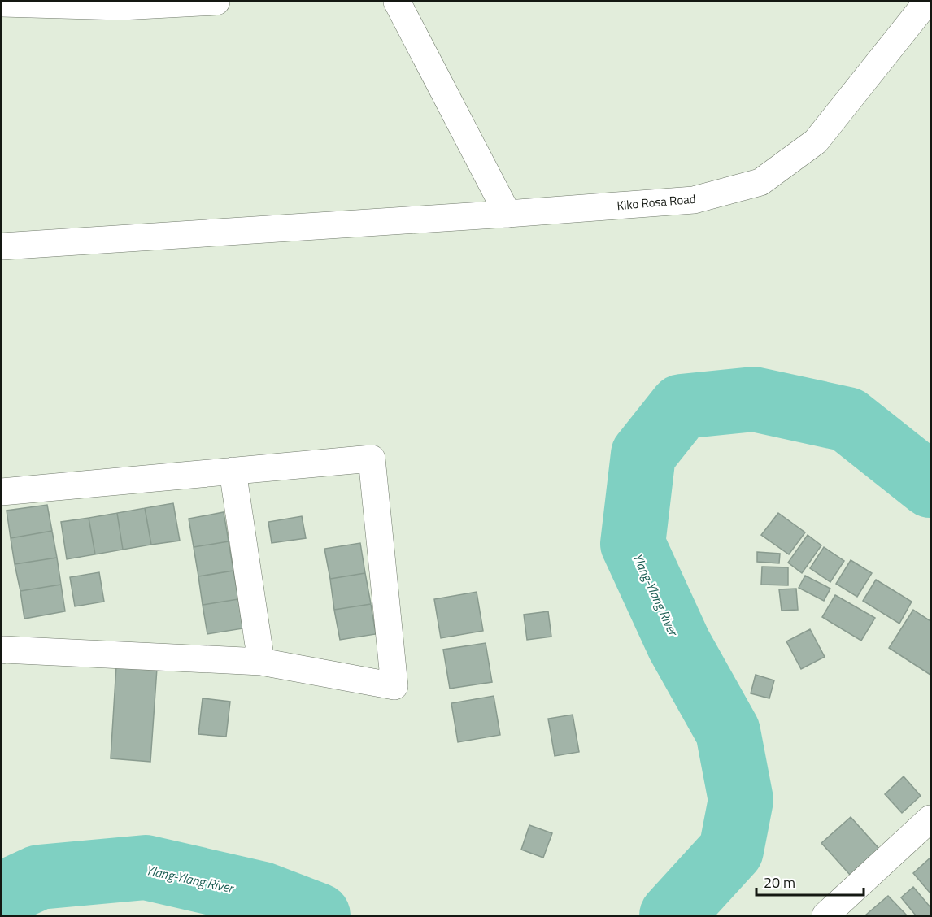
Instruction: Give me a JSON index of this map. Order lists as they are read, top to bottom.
{
  "streets": {
    "street": ["Kiko Rosa Road"]
  },
  "water": ["Ylang-Ylang River"],
  "scale_bar": "20 m"
}
